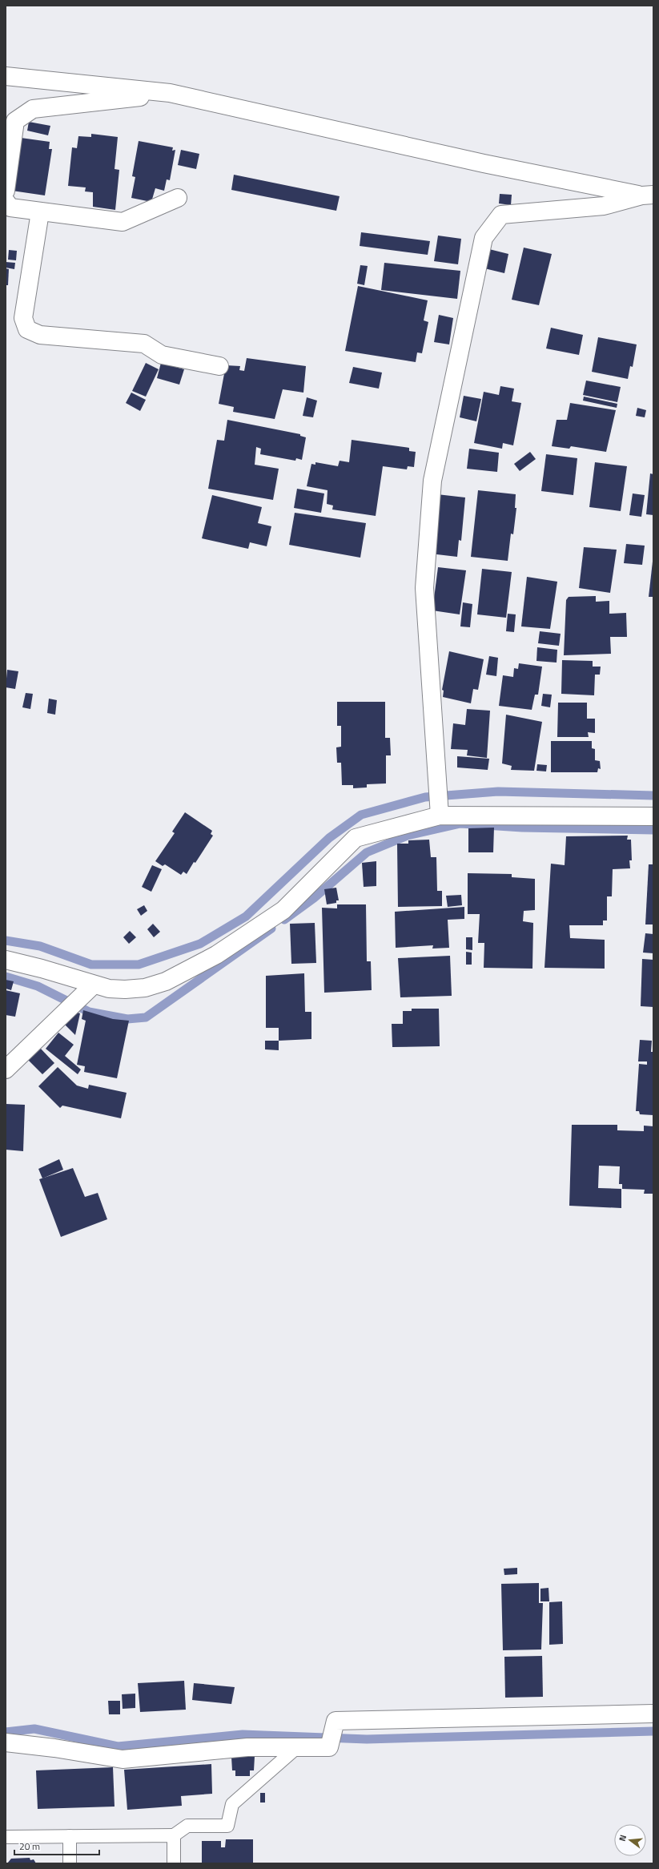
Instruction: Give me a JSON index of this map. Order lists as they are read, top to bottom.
{
  "scale_bar": "20 m",
  "north": "left"
}
